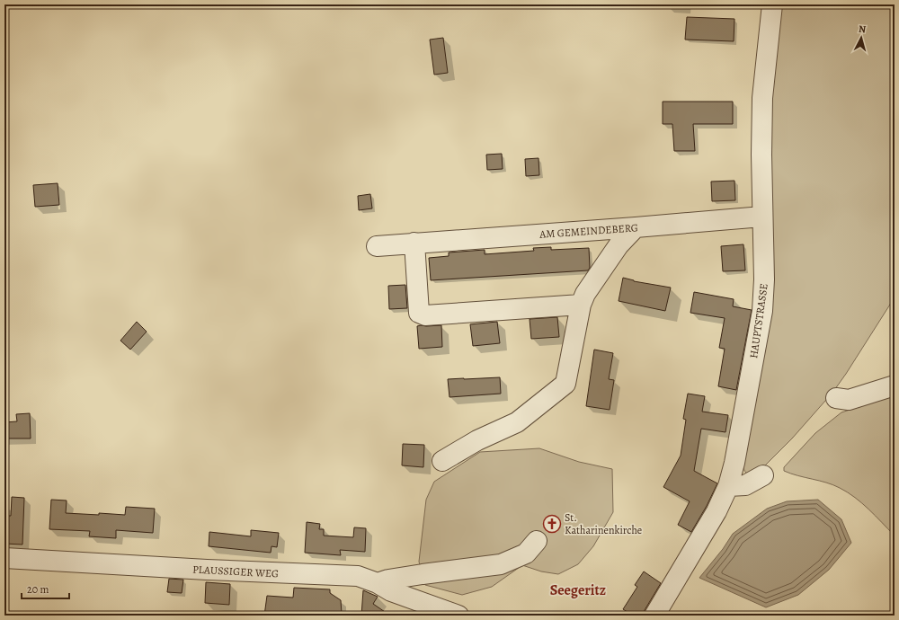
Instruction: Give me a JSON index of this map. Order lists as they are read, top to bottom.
{
  "streets": {
    "street": ["AM GEMEINDEBERG", "HAUPTSTRASSE", "PLAUSSIGER WEG"]
  },
  "crossings": [
    ["AM GEMEINDEBERG", "HAUPTSTRASSE"]
  ],
  "districts": ["Seegeritz"],
  "places": {
    "church": ["St. Katharinenkirche"]
  },
  "scale_bar": "20 m",
  "north": "top"
}
